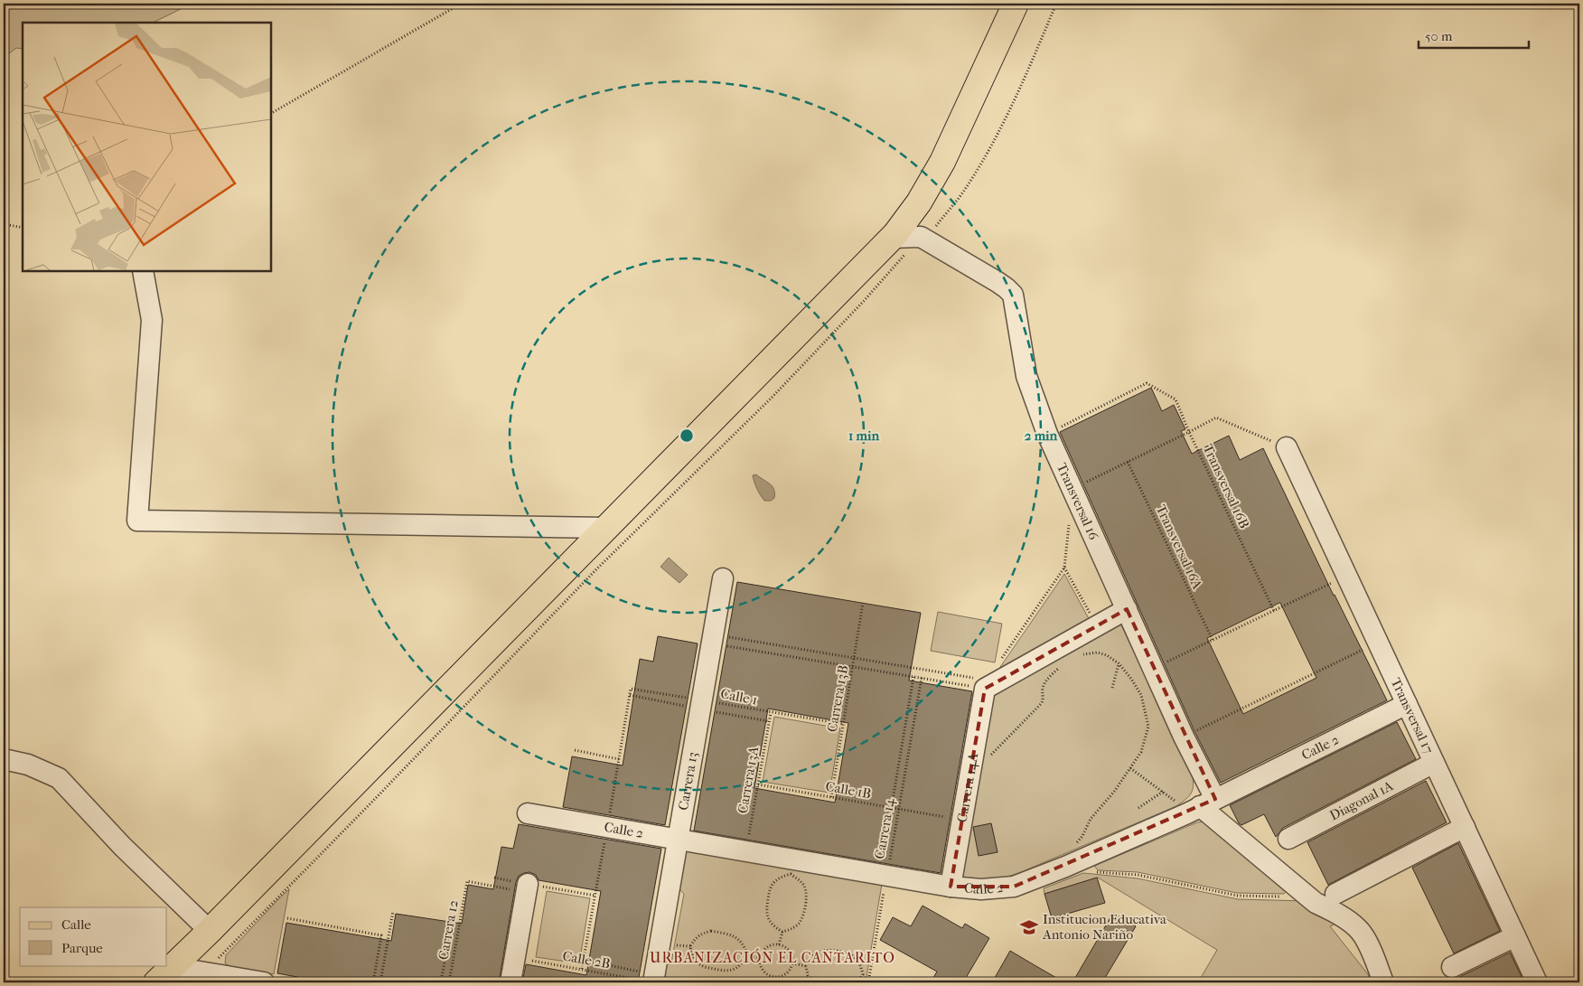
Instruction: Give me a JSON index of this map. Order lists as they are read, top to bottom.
{
  "streets": {
    "street": [
      "Transversal 16",
      "Transversal 17",
      "Calle 2",
      "Carrera 13",
      "Carrera 14A",
      "Diagonal 1A"
    ],
    "path": [
      "Transversal 16B",
      "Transversal 16A",
      "Calle 1",
      "Carrera 13B",
      "Carrera 13A",
      "Calle 1B",
      "Carrera 14",
      "Carrera 12",
      "Calle 2B"
    ]
  },
  "crossings": [
    ["Transversal 16B", "Transversal 16"],
    ["Transversal 16", "Calle 2"],
    ["Calle 1", "Carrera 13B"],
    ["Calle 1", "Carrera 13A"],
    ["Calle 1", "Carrera 13"],
    ["Carrera 13B", "Calle 1B"],
    ["Transversal 17", "Calle 2"],
    ["Transversal 17", "Diagonal 1A"],
    ["Calle 2", "Carrera 13A"],
    ["Calle 2", "Carrera 13"],
    ["Calle 2", "Carrera 14A"],
    ["Calle 2", "Carrera 14"],
    ["Carrera 13A", "Calle 1B"],
    ["Carrera 13", "Calle 2B"],
    ["Carrera 14A", "Calle 1B"],
    ["Calle 1B", "Carrera 14"]
  ],
  "districts": ["URBANIZACIÓN EL CANTARITO"],
  "places": {
    "school or university": ["Institucion Educativa Antonio Nariño"]
  },
  "legend": ["Calle", "Parque"],
  "scale_bar": "50 m",
  "rings": ["1 min", "2 min"]
}
